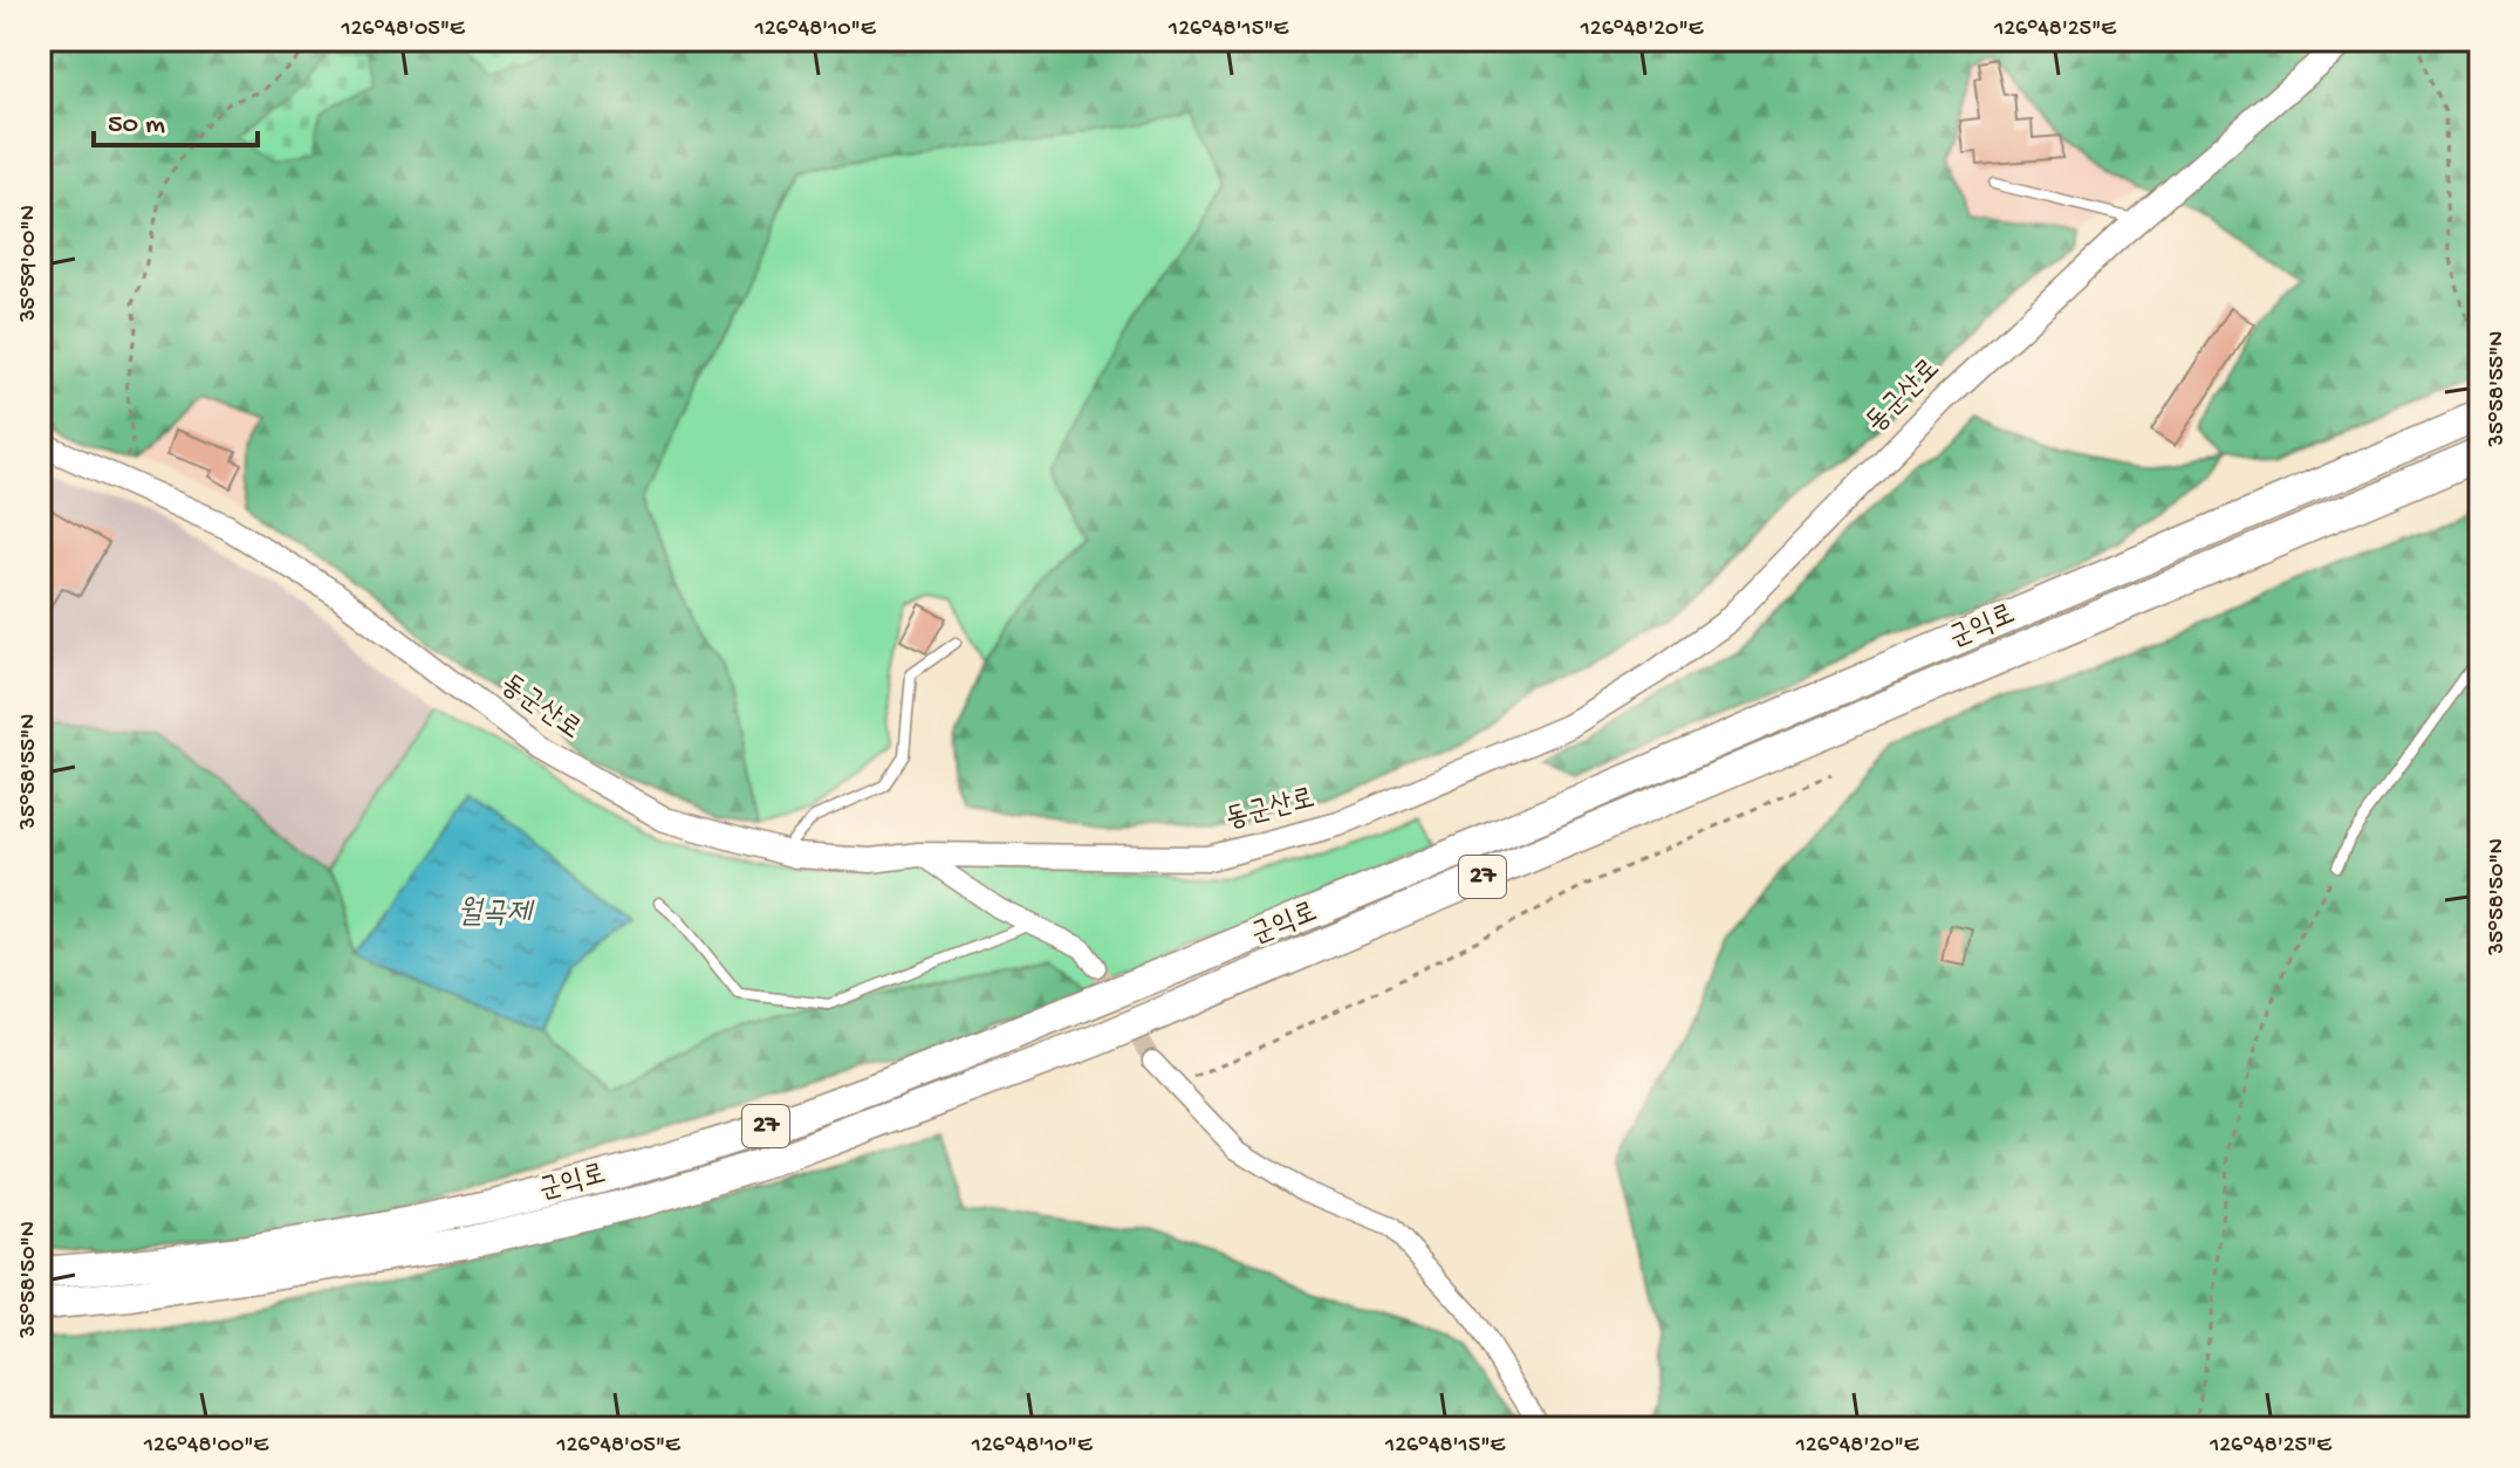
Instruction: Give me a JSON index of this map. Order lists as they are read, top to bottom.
{
  "streets": {
    "highway": ["군익로", "27"],
    "street": ["동군산로"]
  },
  "water": ["월곡제"],
  "scale_bar": "50 m",
  "coordinates": [
    "126°48'05\"E",
    "126°48'10\"E",
    "126°48'15\"E",
    "126°48'20\"E",
    "126°48'25\"E",
    "35°59'00\"N",
    "35°58'55\"N",
    "35°58'50\"N",
    "126°48'00\"E"
  ]
}
